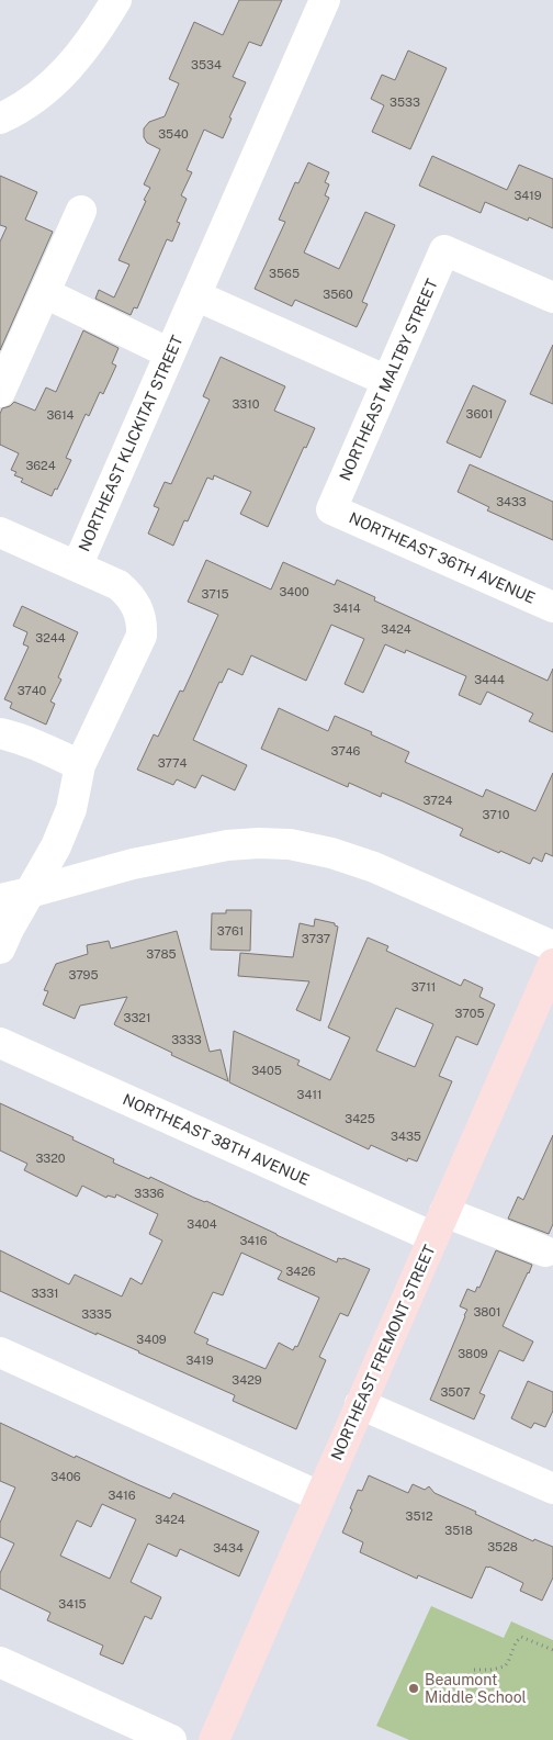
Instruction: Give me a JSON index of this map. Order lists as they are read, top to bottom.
{
  "streets": {
    "main road": ["NORTHEAST FREMONT STREET"],
    "street": [
      "NORTHEAST MALTBY STREET",
      "NORTHEAST KLICKITAT STREET",
      "NORTHEAST 36TH AVENUE",
      "NORTHEAST 38TH AVENUE"
    ]
  },
  "crossings": [
    ["NORTHEAST MALTBY STREET", "NORTHEAST 36TH AVENUE"],
    ["NORTHEAST 38TH AVENUE", "NORTHEAST FREMONT STREET"]
  ],
  "places": ["Beaumont Middle School"],
  "house_numbers": [
    "3534",
    "3533",
    "3540",
    "3419",
    "3565",
    "3560",
    "3310",
    "3601",
    "3614",
    "3624",
    "3433",
    "3400",
    "3715",
    "3414",
    "3424",
    "3244",
    "3444",
    "3740",
    "3746",
    "3774",
    "3724",
    "3710",
    "3761",
    "3737",
    "3785",
    "3795",
    "3711",
    "3705",
    "3321",
    "3333",
    "3405",
    "3411",
    "3425",
    "3435",
    "3320",
    "3336",
    "3404",
    "3416",
    "3426",
    "3331",
    "3801",
    "3335",
    "3409",
    "3809",
    "3419",
    "3429",
    "3507",
    "3406",
    "3416",
    "3512",
    "3424",
    "3518",
    "3528",
    "3434",
    "3415"
  ]
}
